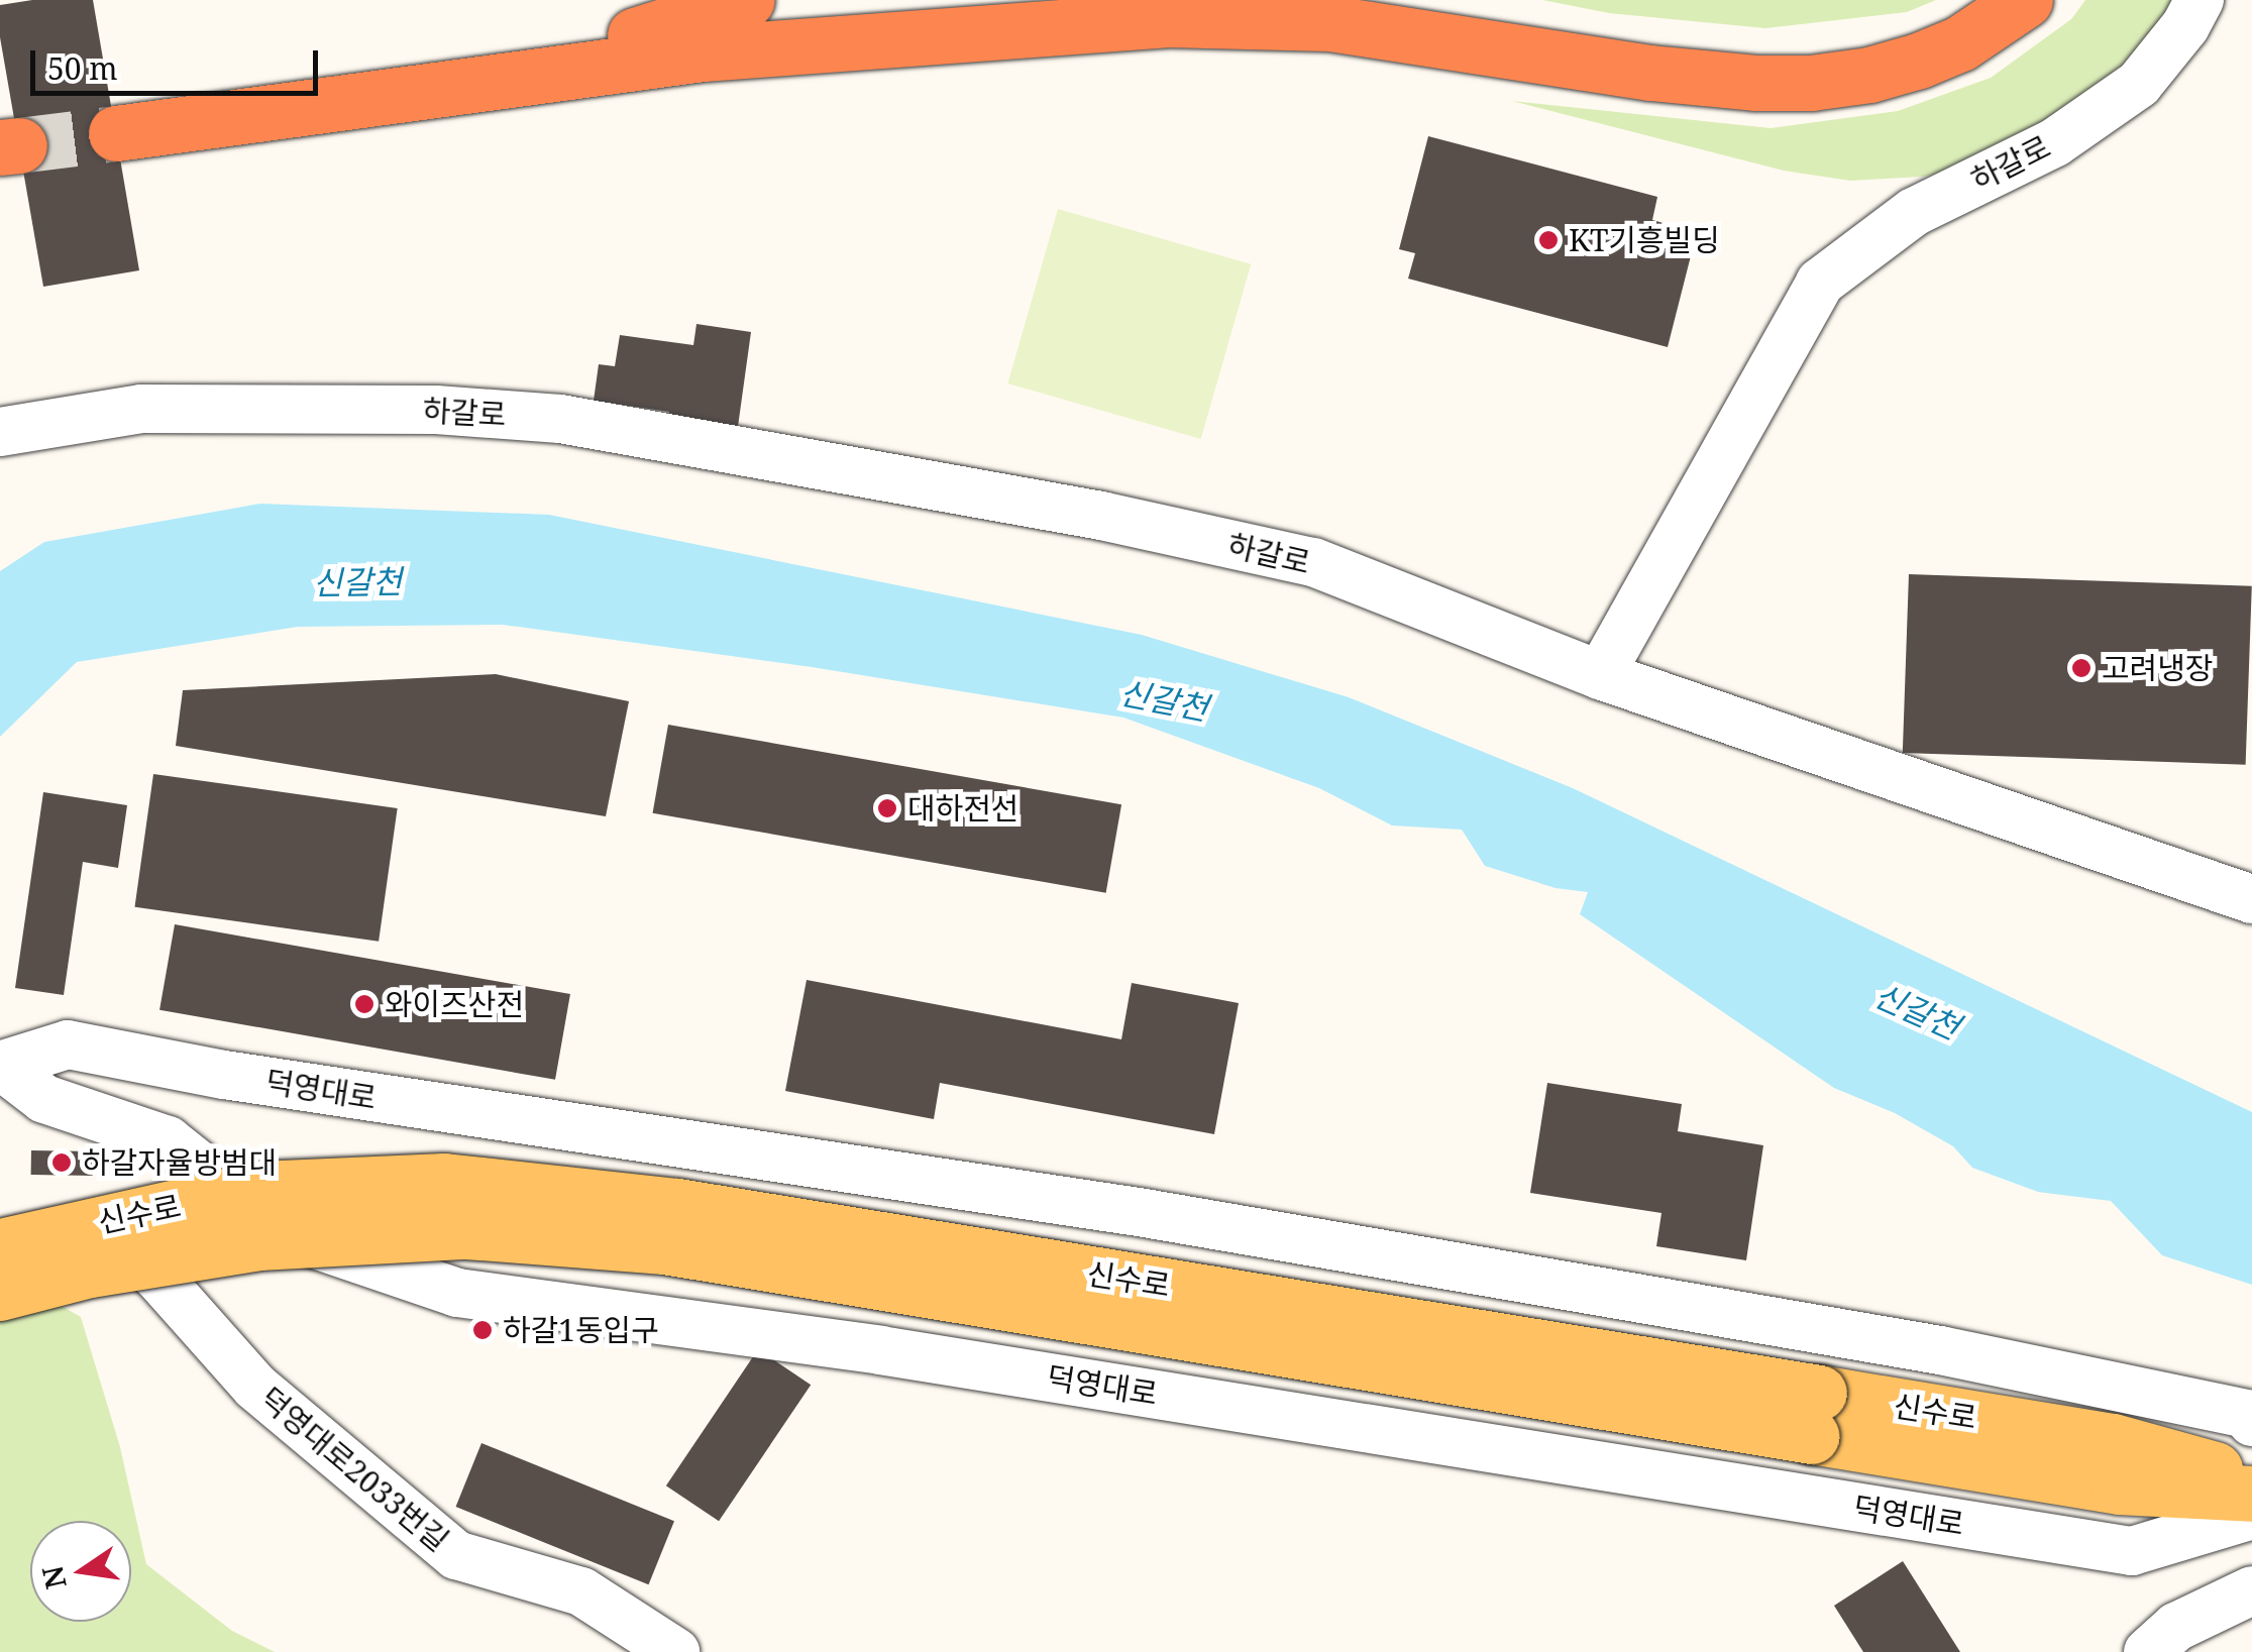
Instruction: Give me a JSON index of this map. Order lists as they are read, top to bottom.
{
  "streets": {
    "main road": ["신수로"],
    "street": ["하갈로", "덕영대로", "덕영대로2033번길"]
  },
  "water": ["신갈천"],
  "places": [
    "KT기흥빌딩",
    "고려냉장",
    "대하전선",
    "와이즈산전",
    "하갈자율방범대",
    "하갈1동입구"
  ],
  "scale_bar": "50 m",
  "north": "left"
}
